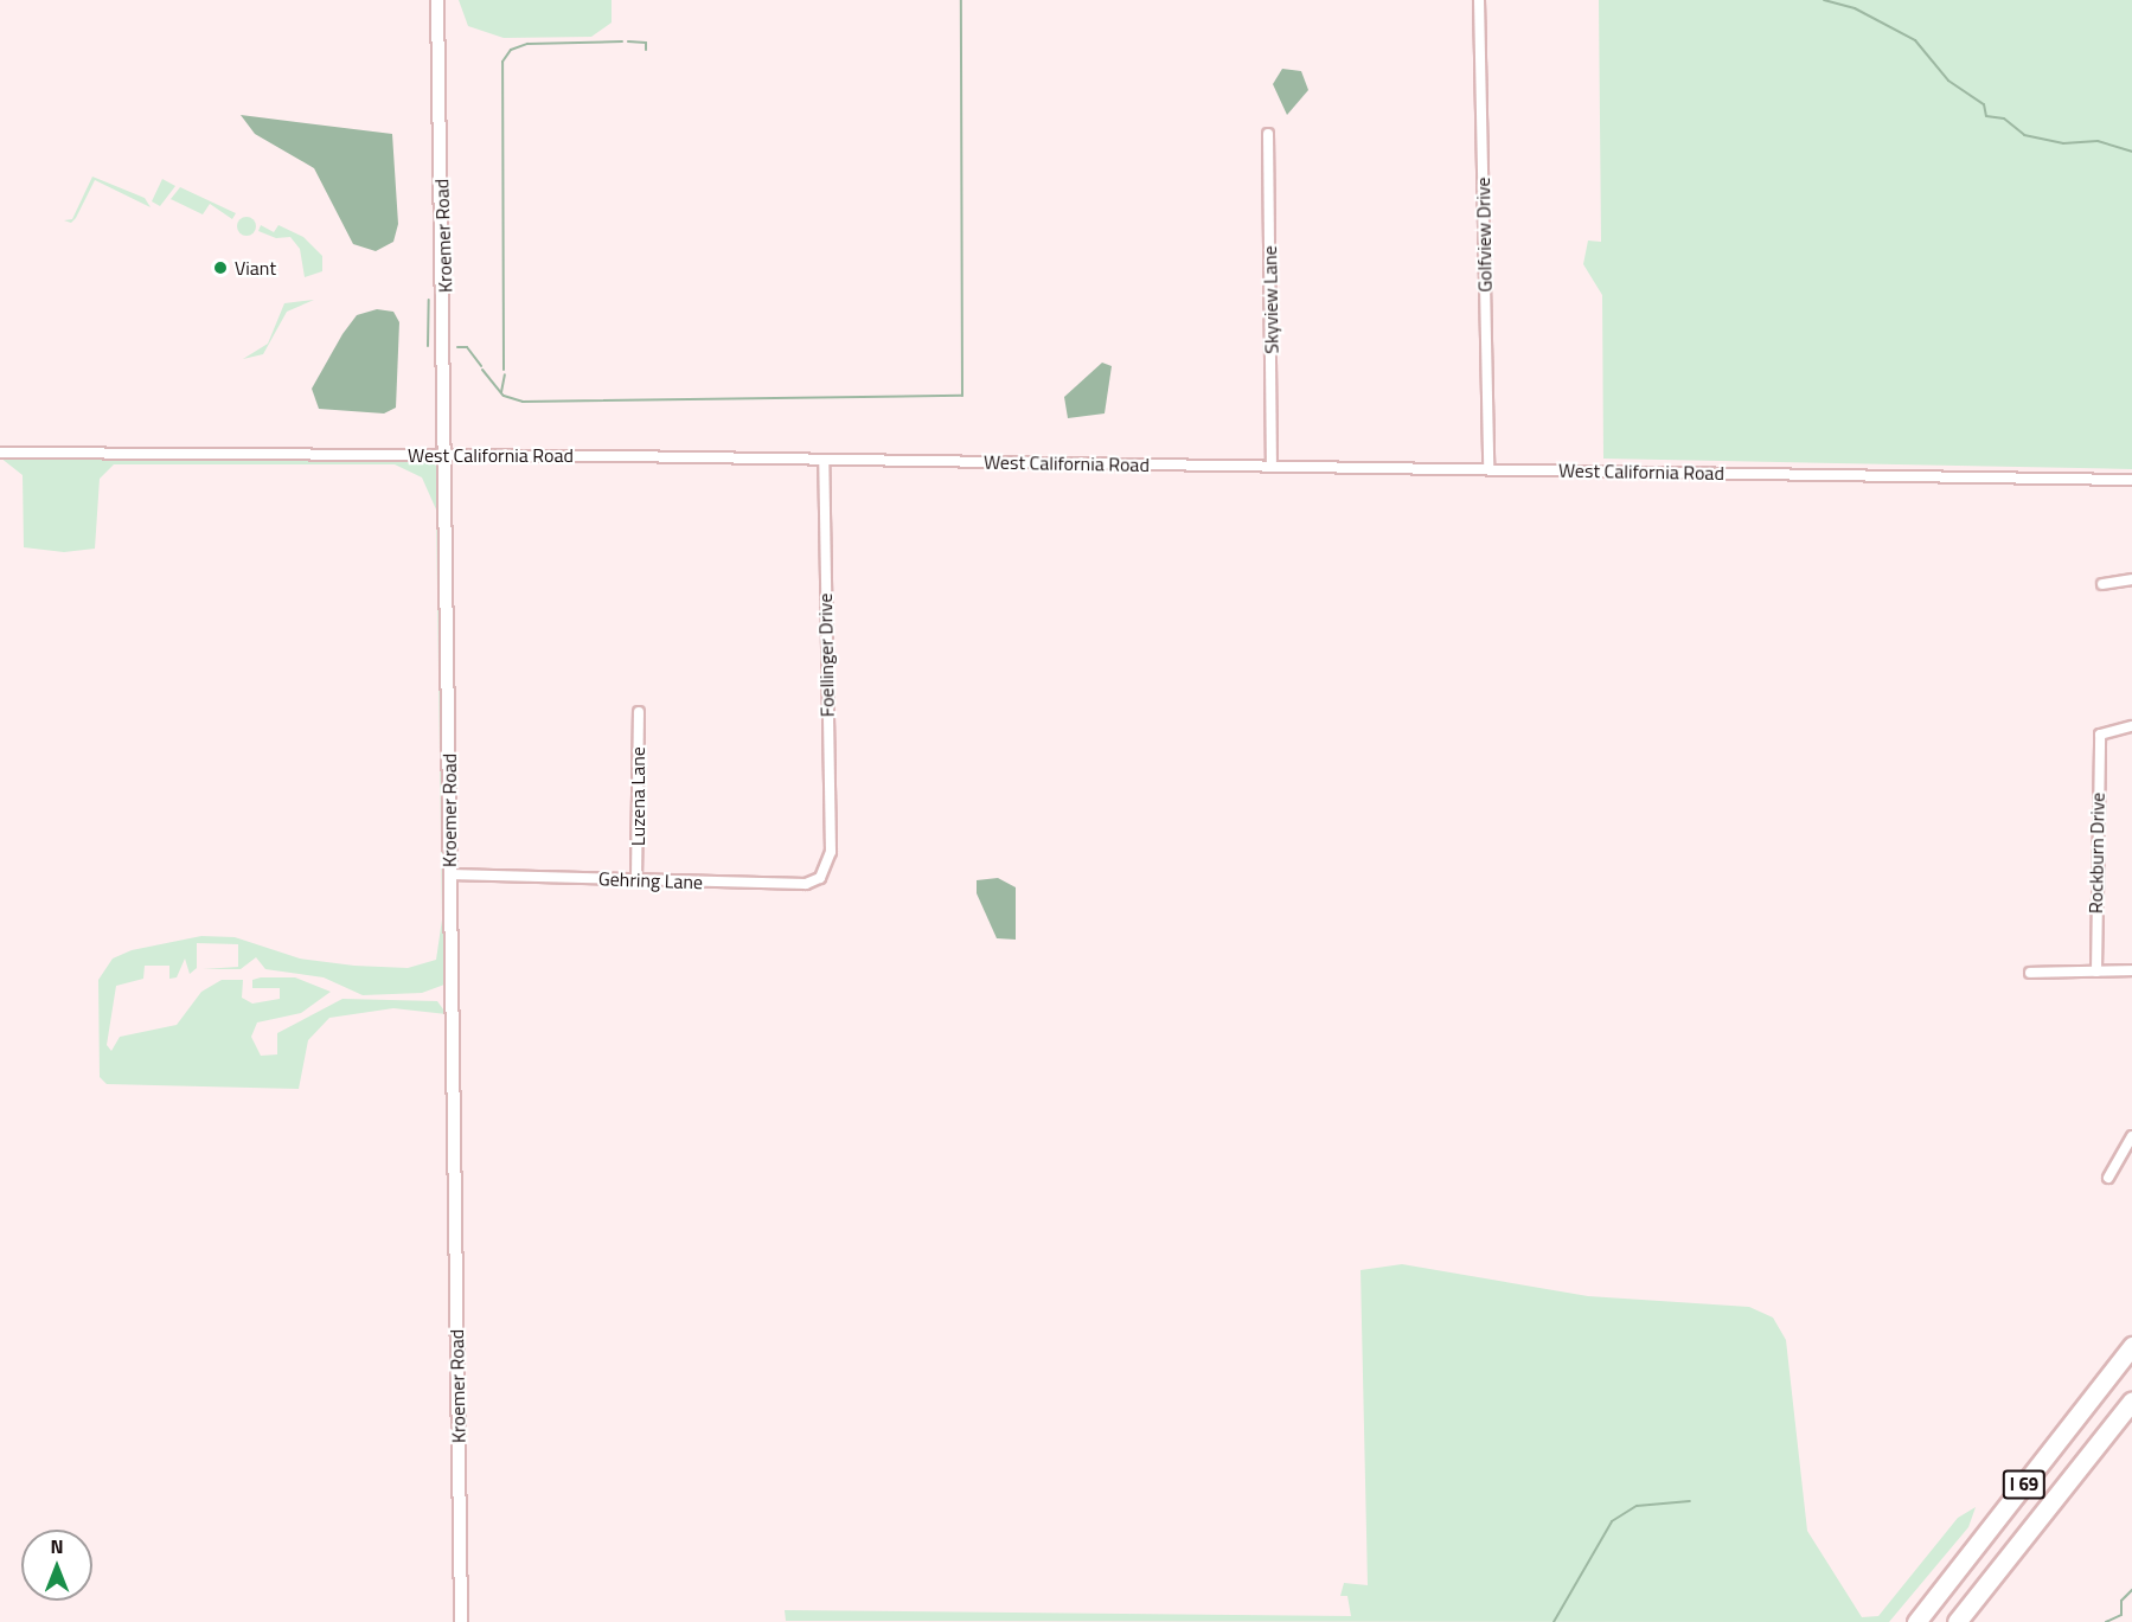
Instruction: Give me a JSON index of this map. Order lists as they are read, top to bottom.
{
  "streets": {
    "highway": ["I 69"],
    "street": [
      "Golfview Drive",
      "Kroemer Road",
      "Skyview Lane",
      "West California Road",
      "Foellinger Drive",
      "Luzena Lane",
      "Rockburn Drive",
      "Gehring Lane"
    ]
  },
  "crossings": [
    ["Golfview Drive", "West California Road"],
    ["Kroemer Road", "West California Road"],
    ["Kroemer Road", "Gehring Lane"],
    ["Skyview Lane", "West California Road"],
    ["West California Road", "Foellinger Drive"],
    ["Foellinger Drive", "Gehring Lane"],
    ["Luzena Lane", "Gehring Lane"]
  ],
  "places": ["Viant"],
  "north": "top"
}
